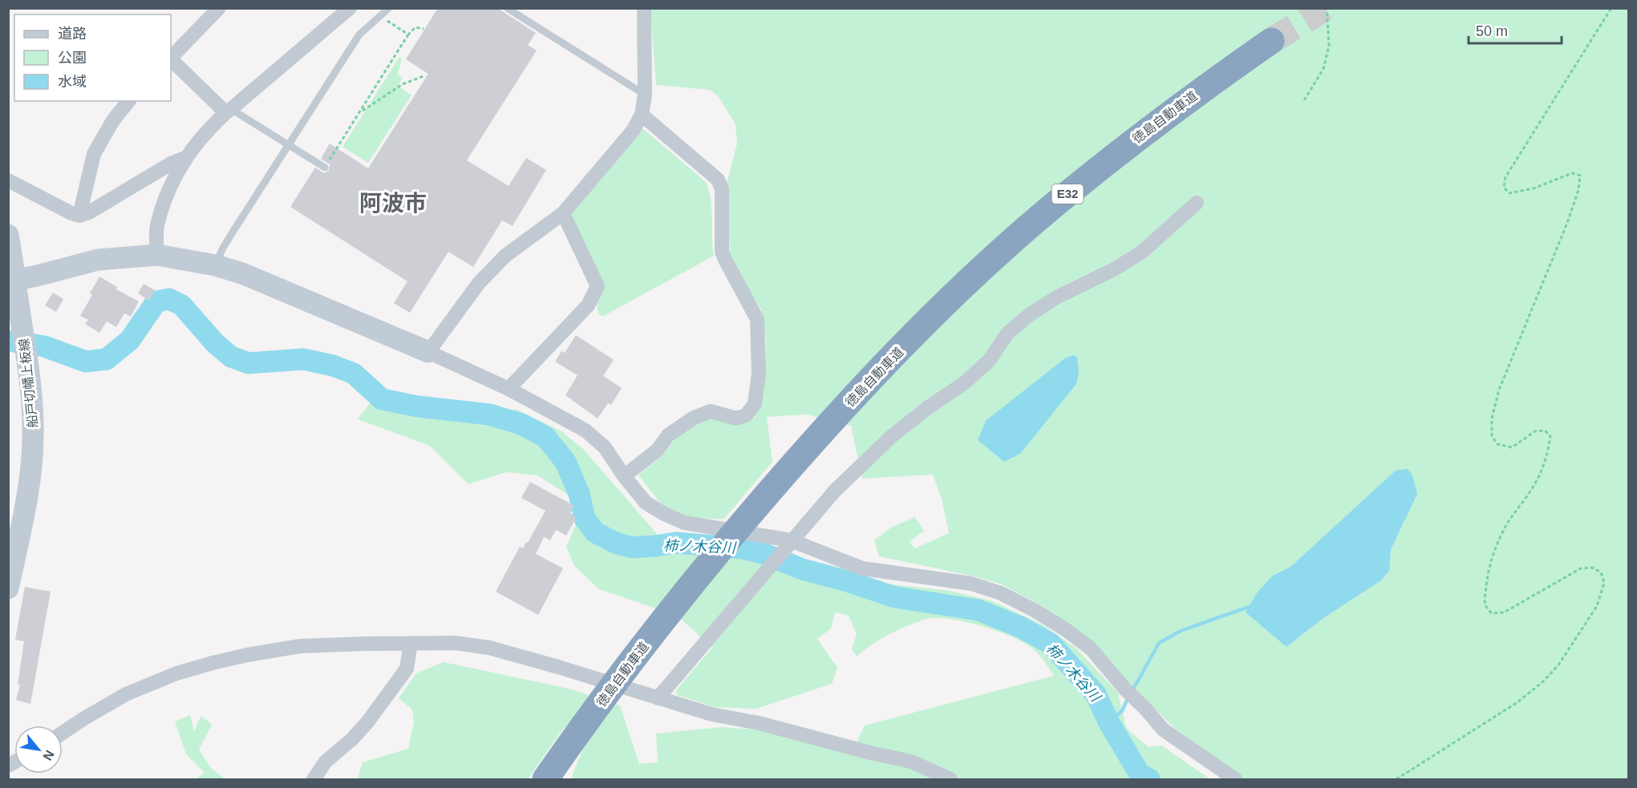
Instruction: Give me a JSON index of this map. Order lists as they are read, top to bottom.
{
  "streets": {
    "highway": ["徳島自動車道", "E32"],
    "street": ["船戸切幡上板線"]
  },
  "districts": ["阿波市"],
  "water": ["柿ノ木谷川"],
  "legend": ["道路", "公園", "水域"],
  "scale_bar": "50 m",
  "north": "bottom right"
}
